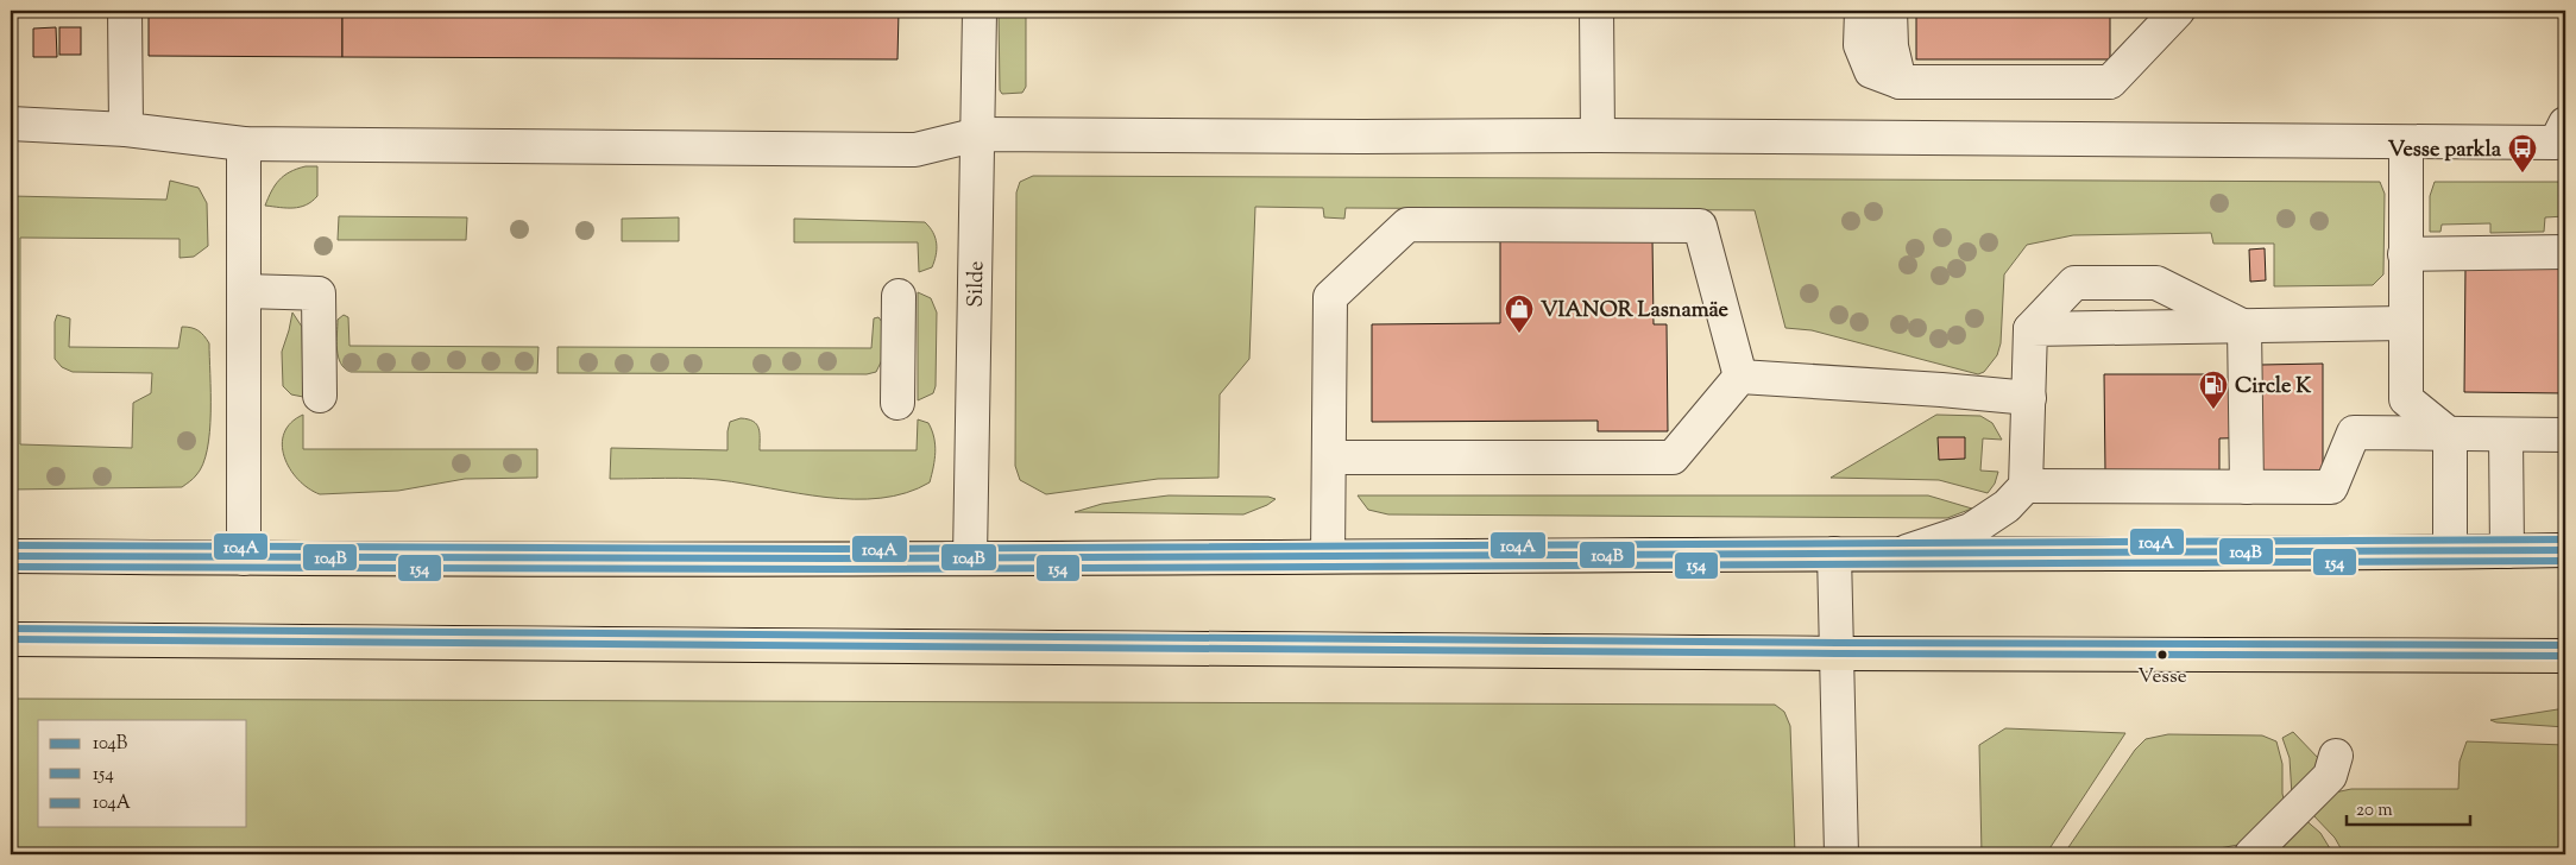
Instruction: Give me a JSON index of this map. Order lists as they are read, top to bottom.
{
  "streets": {
    "street": ["Silde"]
  },
  "places": {
    "bus stop": ["Vesse parkla"],
    "shop": ["VIANOR Lasnamäe"],
    "fuel station": ["Circle K"],
    "other": ["Vesse"]
  },
  "lines": ["transit line 104A", "transit line 104B", "transit line 154"],
  "legend": ["104B", "154", "104A"],
  "scale_bar": "20 m"
}
